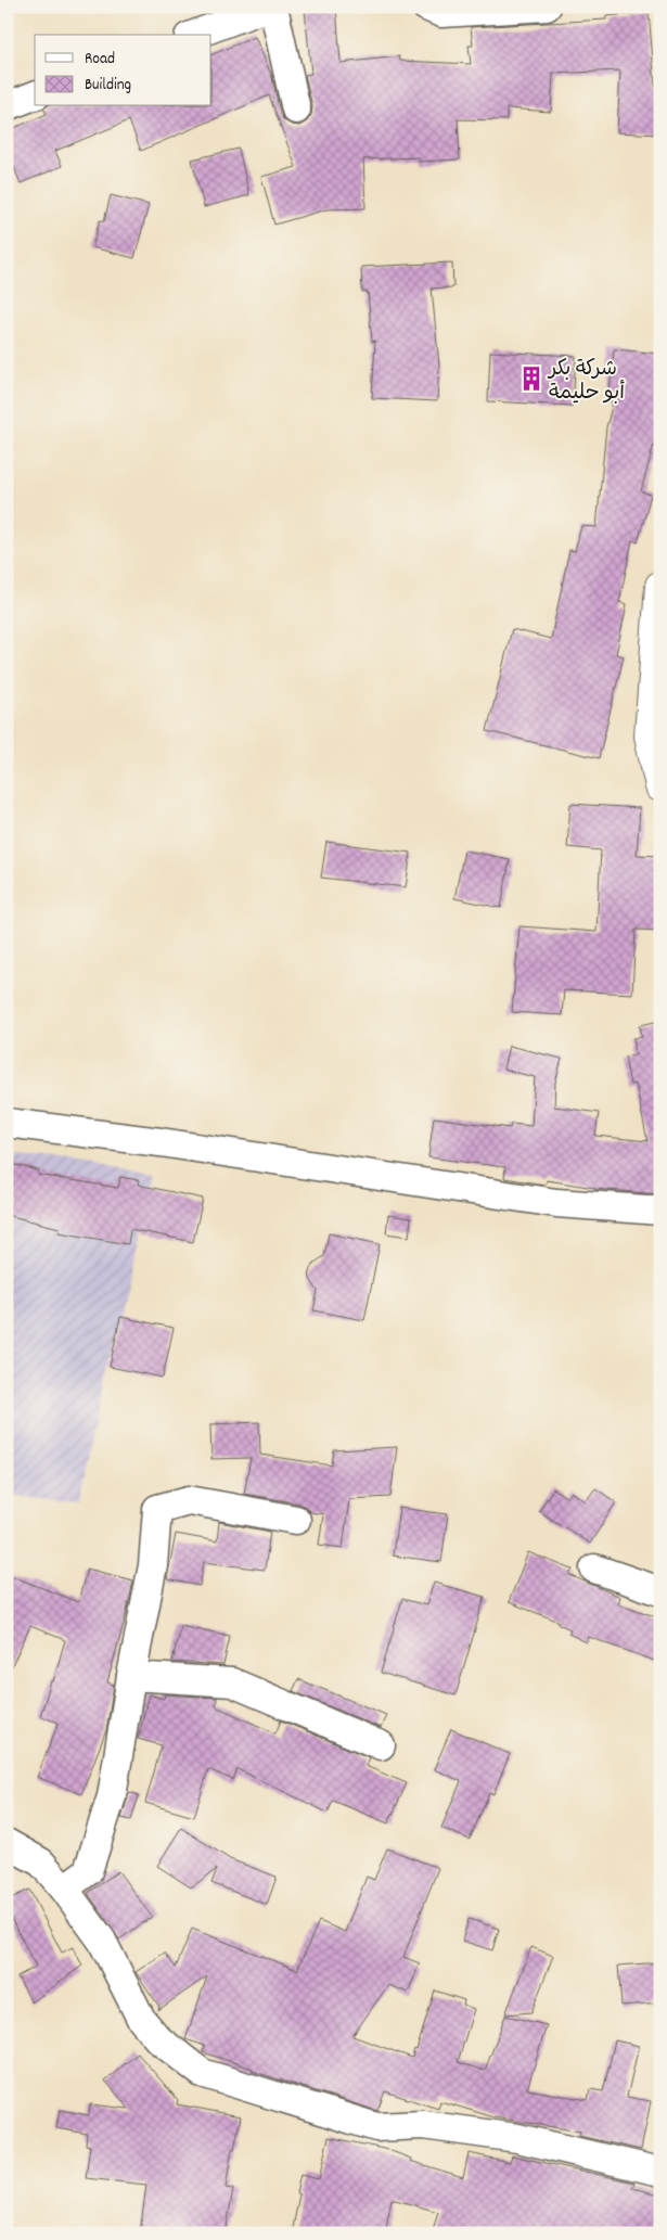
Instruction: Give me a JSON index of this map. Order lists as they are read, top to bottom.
{
  "places": {
    "building": ["شركة بكر أبو حليمة"]
  },
  "legend": ["Road", "Building"]
}
